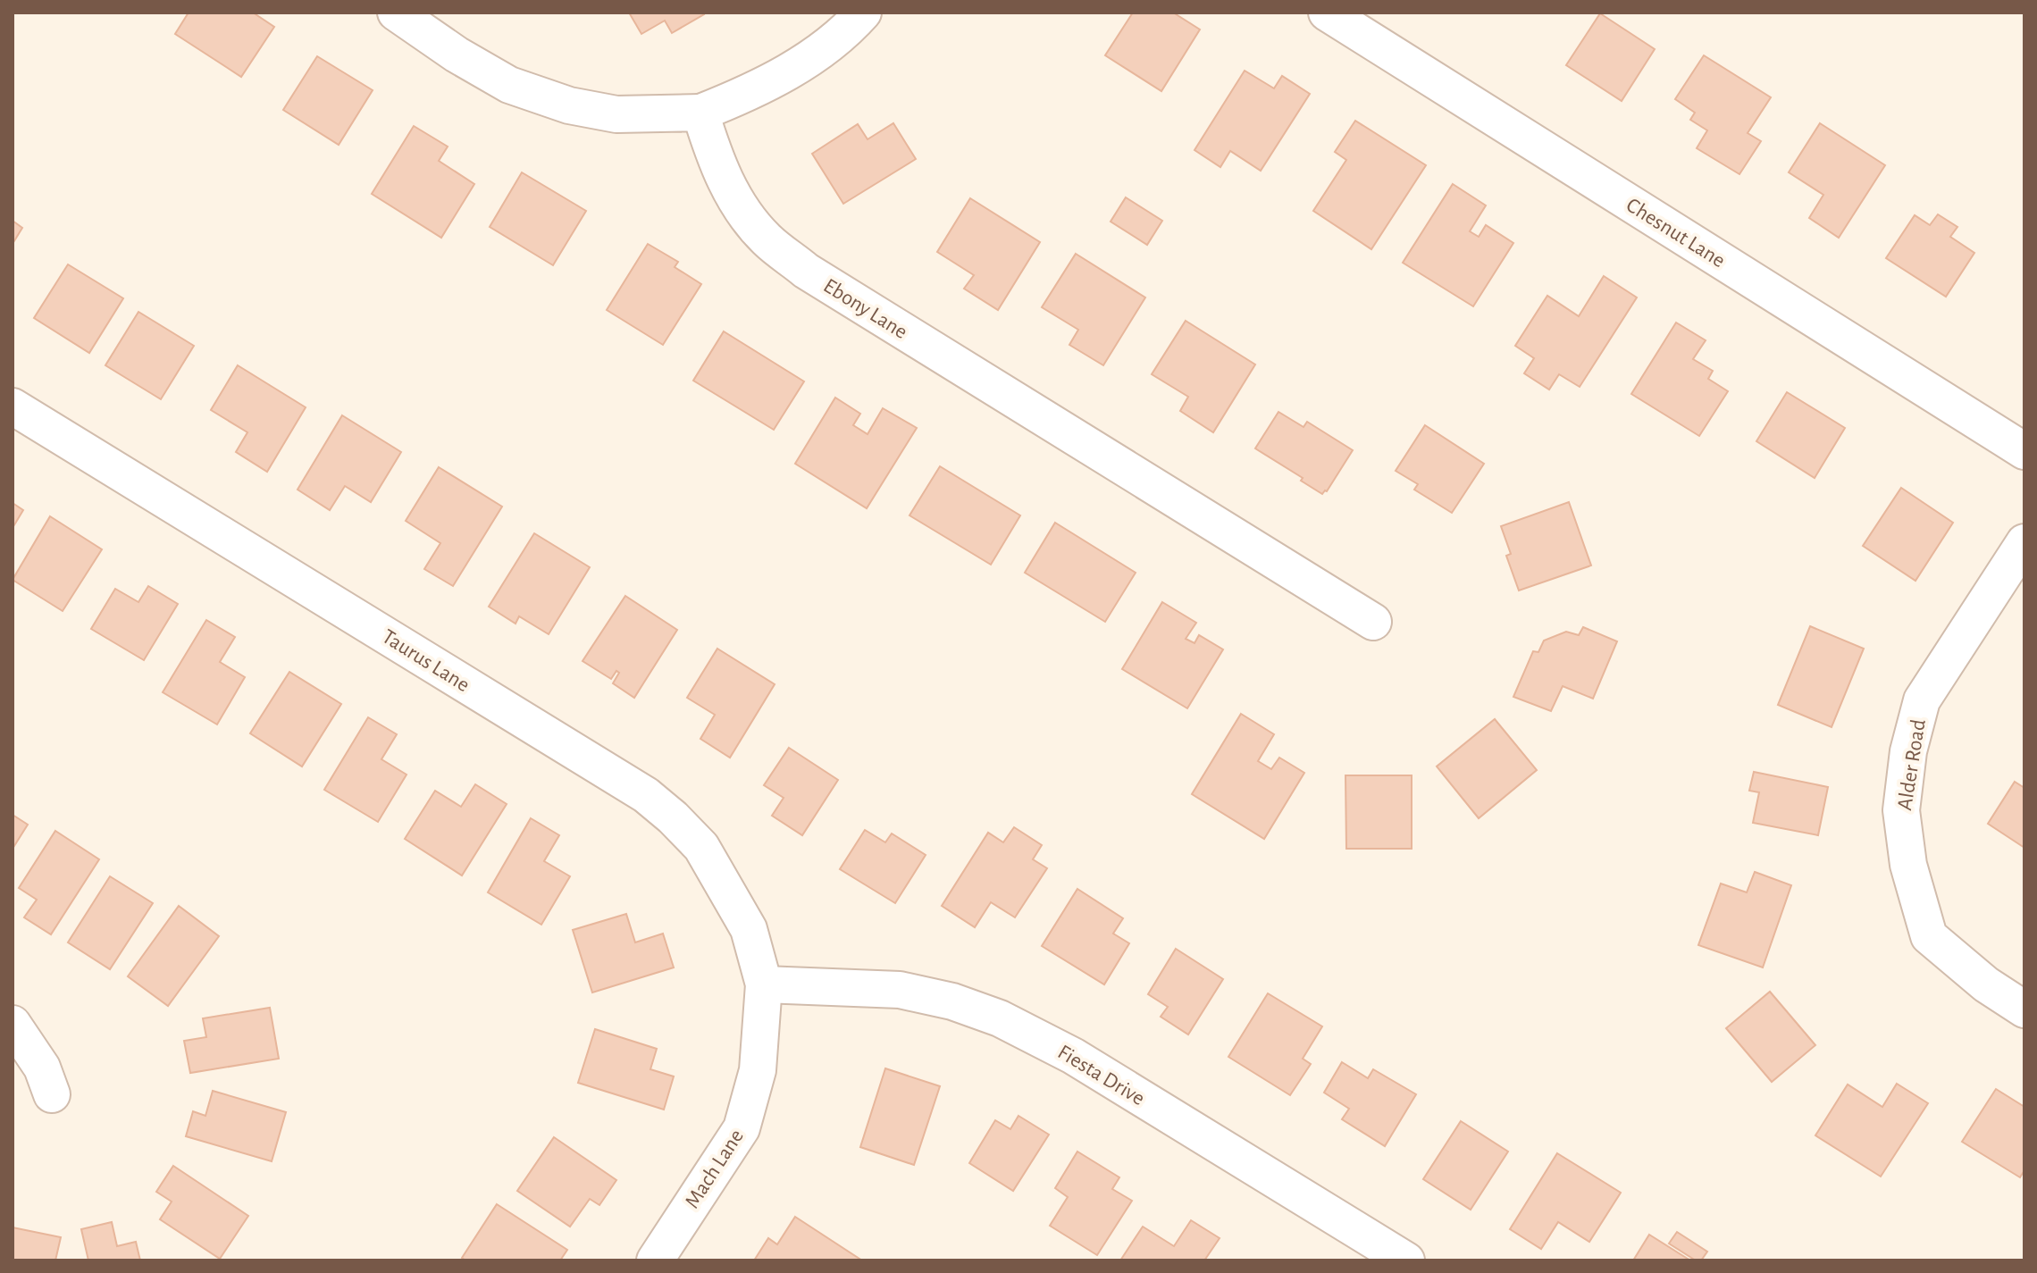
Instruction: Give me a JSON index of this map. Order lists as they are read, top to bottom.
{
  "streets": {
    "street": [
      "Chesnut Lane",
      "Ebony Lane",
      "Taurus Lane",
      "Alder Road",
      "Fiesta Drive",
      "Mach Lane"
    ]
  },
  "crossings": [
    ["Taurus Lane", "Fiesta Drive"],
    ["Taurus Lane", "Mach Lane"],
    ["Fiesta Drive", "Mach Lane"]
  ]
}
